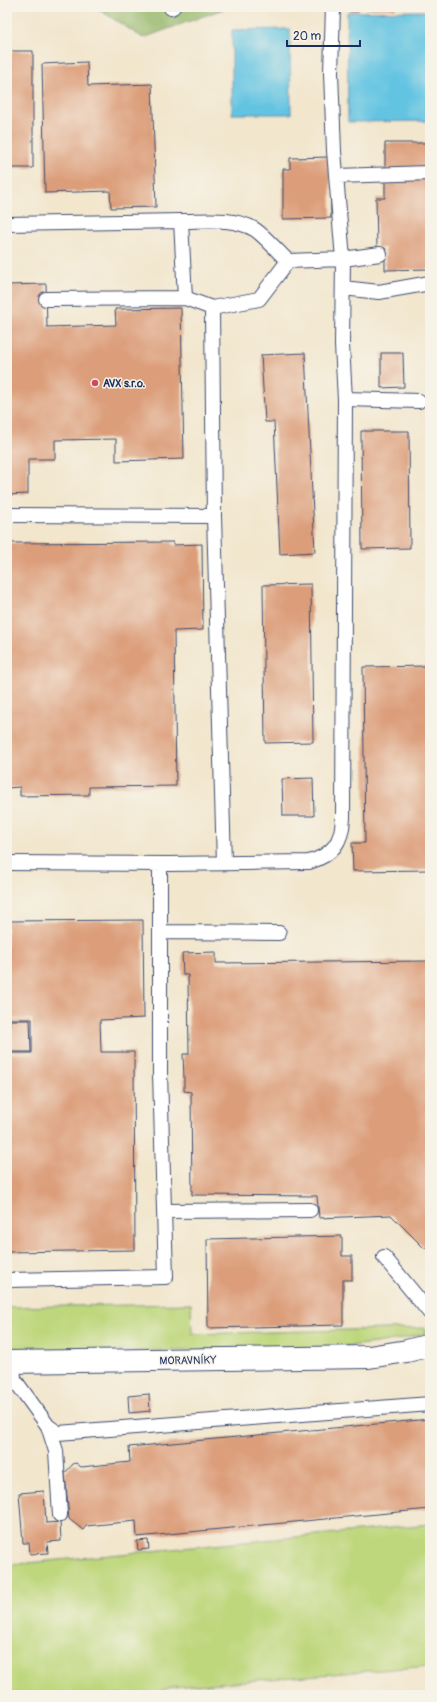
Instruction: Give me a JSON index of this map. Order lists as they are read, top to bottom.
{
  "streets": {
    "street": ["MORAVNÍKY"]
  },
  "places": ["AVX s.r.o."],
  "scale_bar": "20 m"
}
